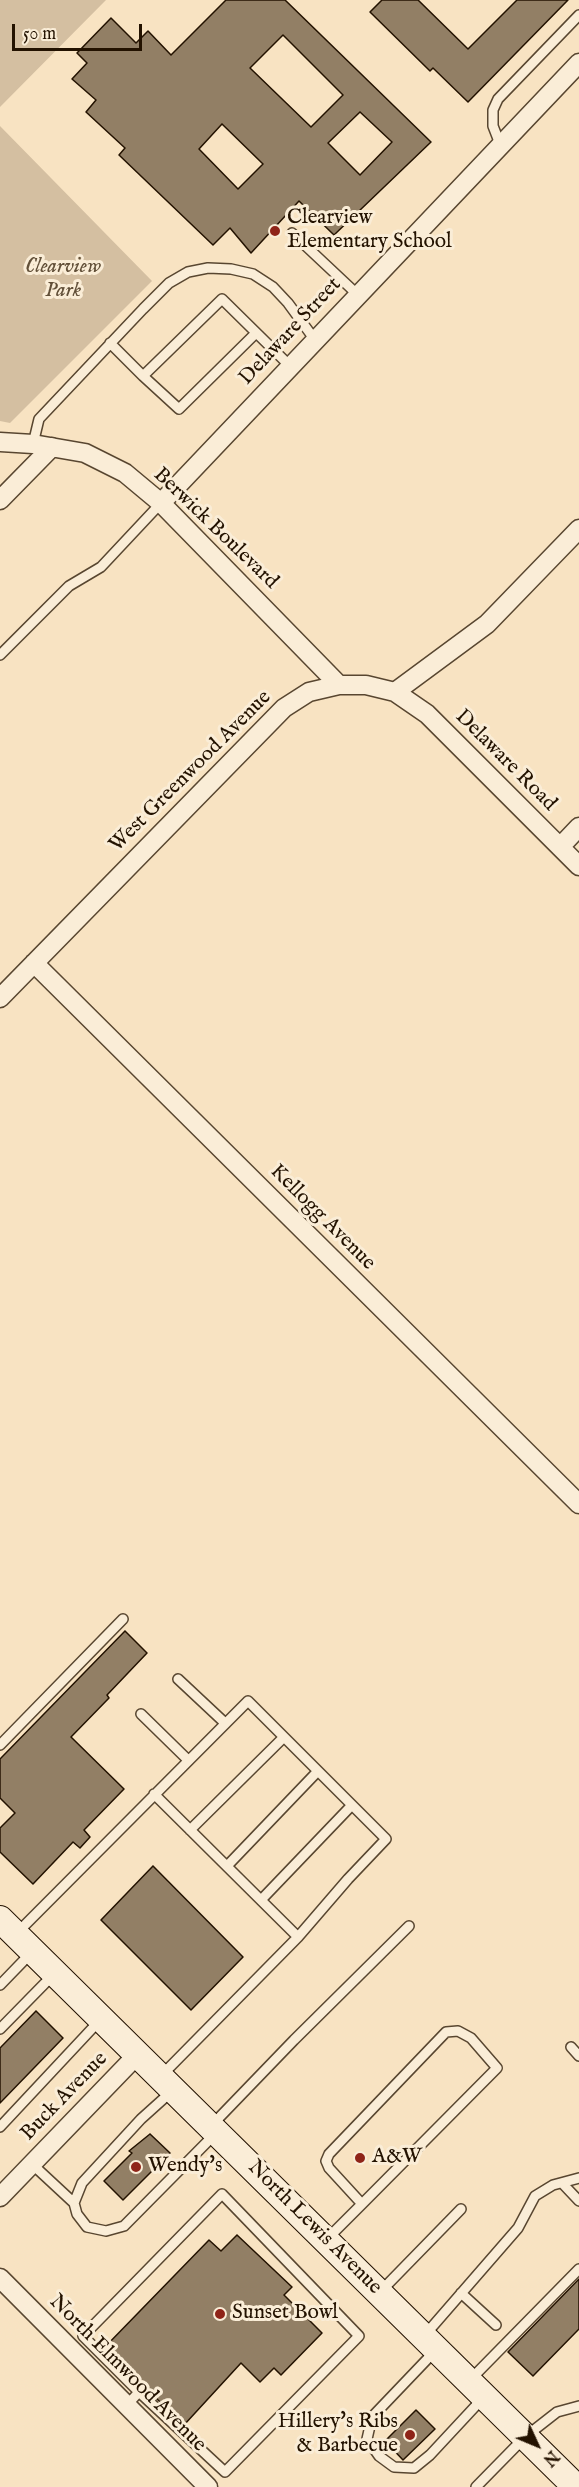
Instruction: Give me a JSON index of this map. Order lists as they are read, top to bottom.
{
  "streets": {
    "main road": ["North Lewis Avenue"],
    "street": [
      "Delaware Street",
      "Berwick Boulevard",
      "Delaware Road",
      "West Greenwood Avenue",
      "Kellogg Avenue",
      "Buck Avenue",
      "North Elmwood Avenue"
    ]
  },
  "crossings": [
    ["Delaware Street", "Berwick Boulevard"],
    ["Berwick Boulevard", "West Greenwood Avenue"],
    ["Delaware Road", "West Greenwood Avenue"],
    ["West Greenwood Avenue", "Kellogg Avenue"],
    ["Buck Avenue", "North Lewis Avenue"]
  ],
  "parks": ["Clearview Park"],
  "places": [
    "Clearview Elementary School",
    "A&W",
    "Wendy's",
    "Sunset Bowl",
    "Hillery's Ribs & Barbecue"
  ],
  "scale_bar": "50 m",
  "north": "bottom right"
}
